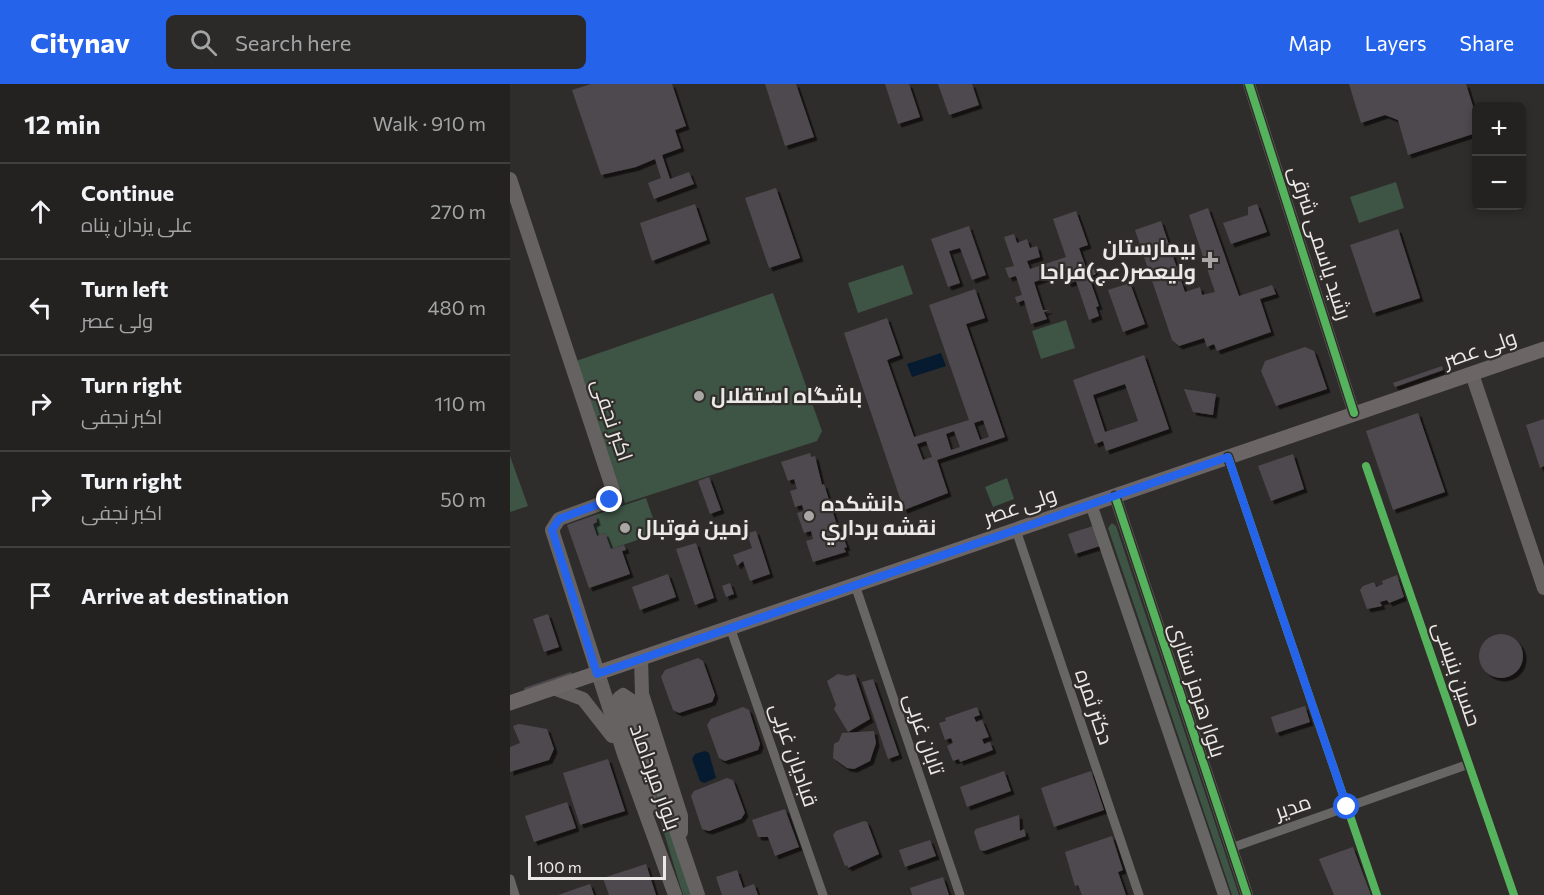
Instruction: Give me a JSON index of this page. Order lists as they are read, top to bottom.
{
  "streets": {
    "main road": ["ولی عصر", "اکبر نجفی", "بلوار میرداماد"],
    "street": [
      "رشید یاسمی شرقی",
      "حسین بنیسی",
      "بلوار هرمز ستاری",
      "دکتر ثمره",
      "تابان غربی",
      "قبادیان غربی",
      "مدیر"
    ]
  },
  "crossings": [
    ["رشید یاسمی شرقی", "ولی عصر"],
    ["ولی عصر", "اکبر نجفی"],
    ["ولی عصر", "بلوار هرمز ستاری"],
    ["ولی عصر", "دکتر ثمره"],
    ["ولی عصر", "تابان غربی"],
    ["ولی عصر", "قبادیان غربی"],
    ["ولی عصر", "بلوار میرداماد"],
    ["اکبر نجفی", "بلوار میرداماد"],
    ["حسین بنیسی", "مدیر"],
    ["بلوار هرمز ستاری", "مدیر"]
  ],
  "places": {
    "health": ["بیمارستان ولیعصر(عج)فراجا"],
    "other": ["باشگاه استقلال", "دانشكده نقشه برداري", "زمین فوتبال"]
  },
  "scale_bar": "100 m",
  "page": {
    "header": "Citynav",
    "search": "Search here",
    "nav": ["Map", "Layers", "Share"],
    "heading": ["12 min", "Walk · 910 m"],
    "map_buttons": ["+", "−"],
    "list": [
      ["Continue", "علی یزدان پناه", "270 m"],
      ["Turn left", "ولی عصر", "480 m"],
      ["Turn right", "اکبر نجفی", "110 m"],
      ["Turn right", "اکبر نجفی", "50 m"],
      "Arrive at destination"
    ],
    "scale": "100 m"
  }
}
